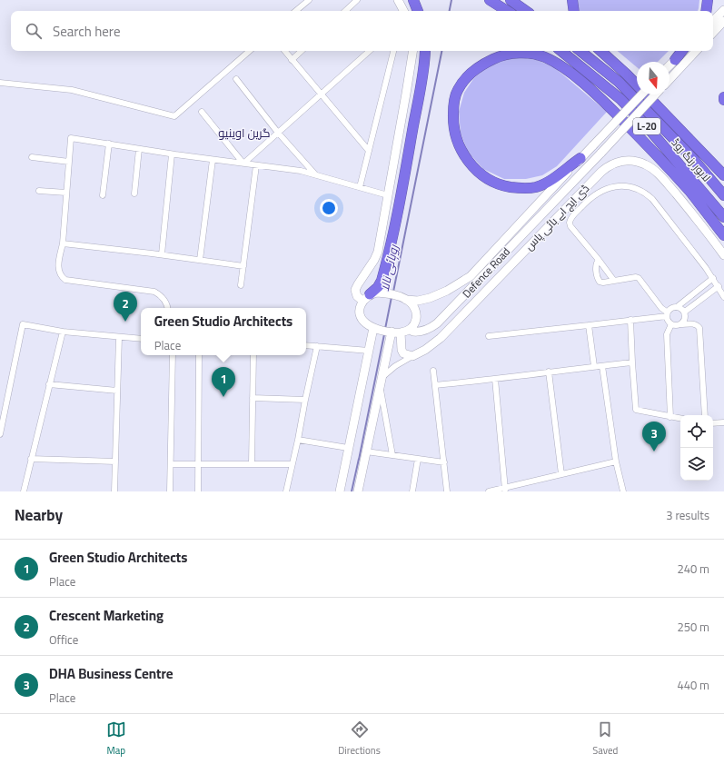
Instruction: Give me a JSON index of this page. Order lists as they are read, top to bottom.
{
  "streets": {
    "highway": ["L-20", "لاہور رنگ روڈ"],
    "main road": ["ڈی ایچ اے بائی پاس", "Defence Road"]
  },
  "districts": ["گرین اوینیو"],
  "water": ["روہائی نالا"],
  "north": "bottom",
  "page": {
    "search": "Search here",
    "pins": ["2", "1", "3"],
    "popup": ["Green Studio Architects", "Place"],
    "heading": ["Nearby", "3 results"],
    "list": [
      {
        "mark": "1",
        "name": "Green Studio Architects",
        "note": "Place",
        "value": "240 m"
      },
      {
        "mark": "2",
        "name": "Crescent Marketing",
        "note": "Office",
        "value": "250 m"
      },
      {
        "mark": "3",
        "name": "DHA Business Centre",
        "note": "Place",
        "value": "440 m"
      }
    ],
    "nav": ["Map", "Directions", "Saved"]
  }
}
